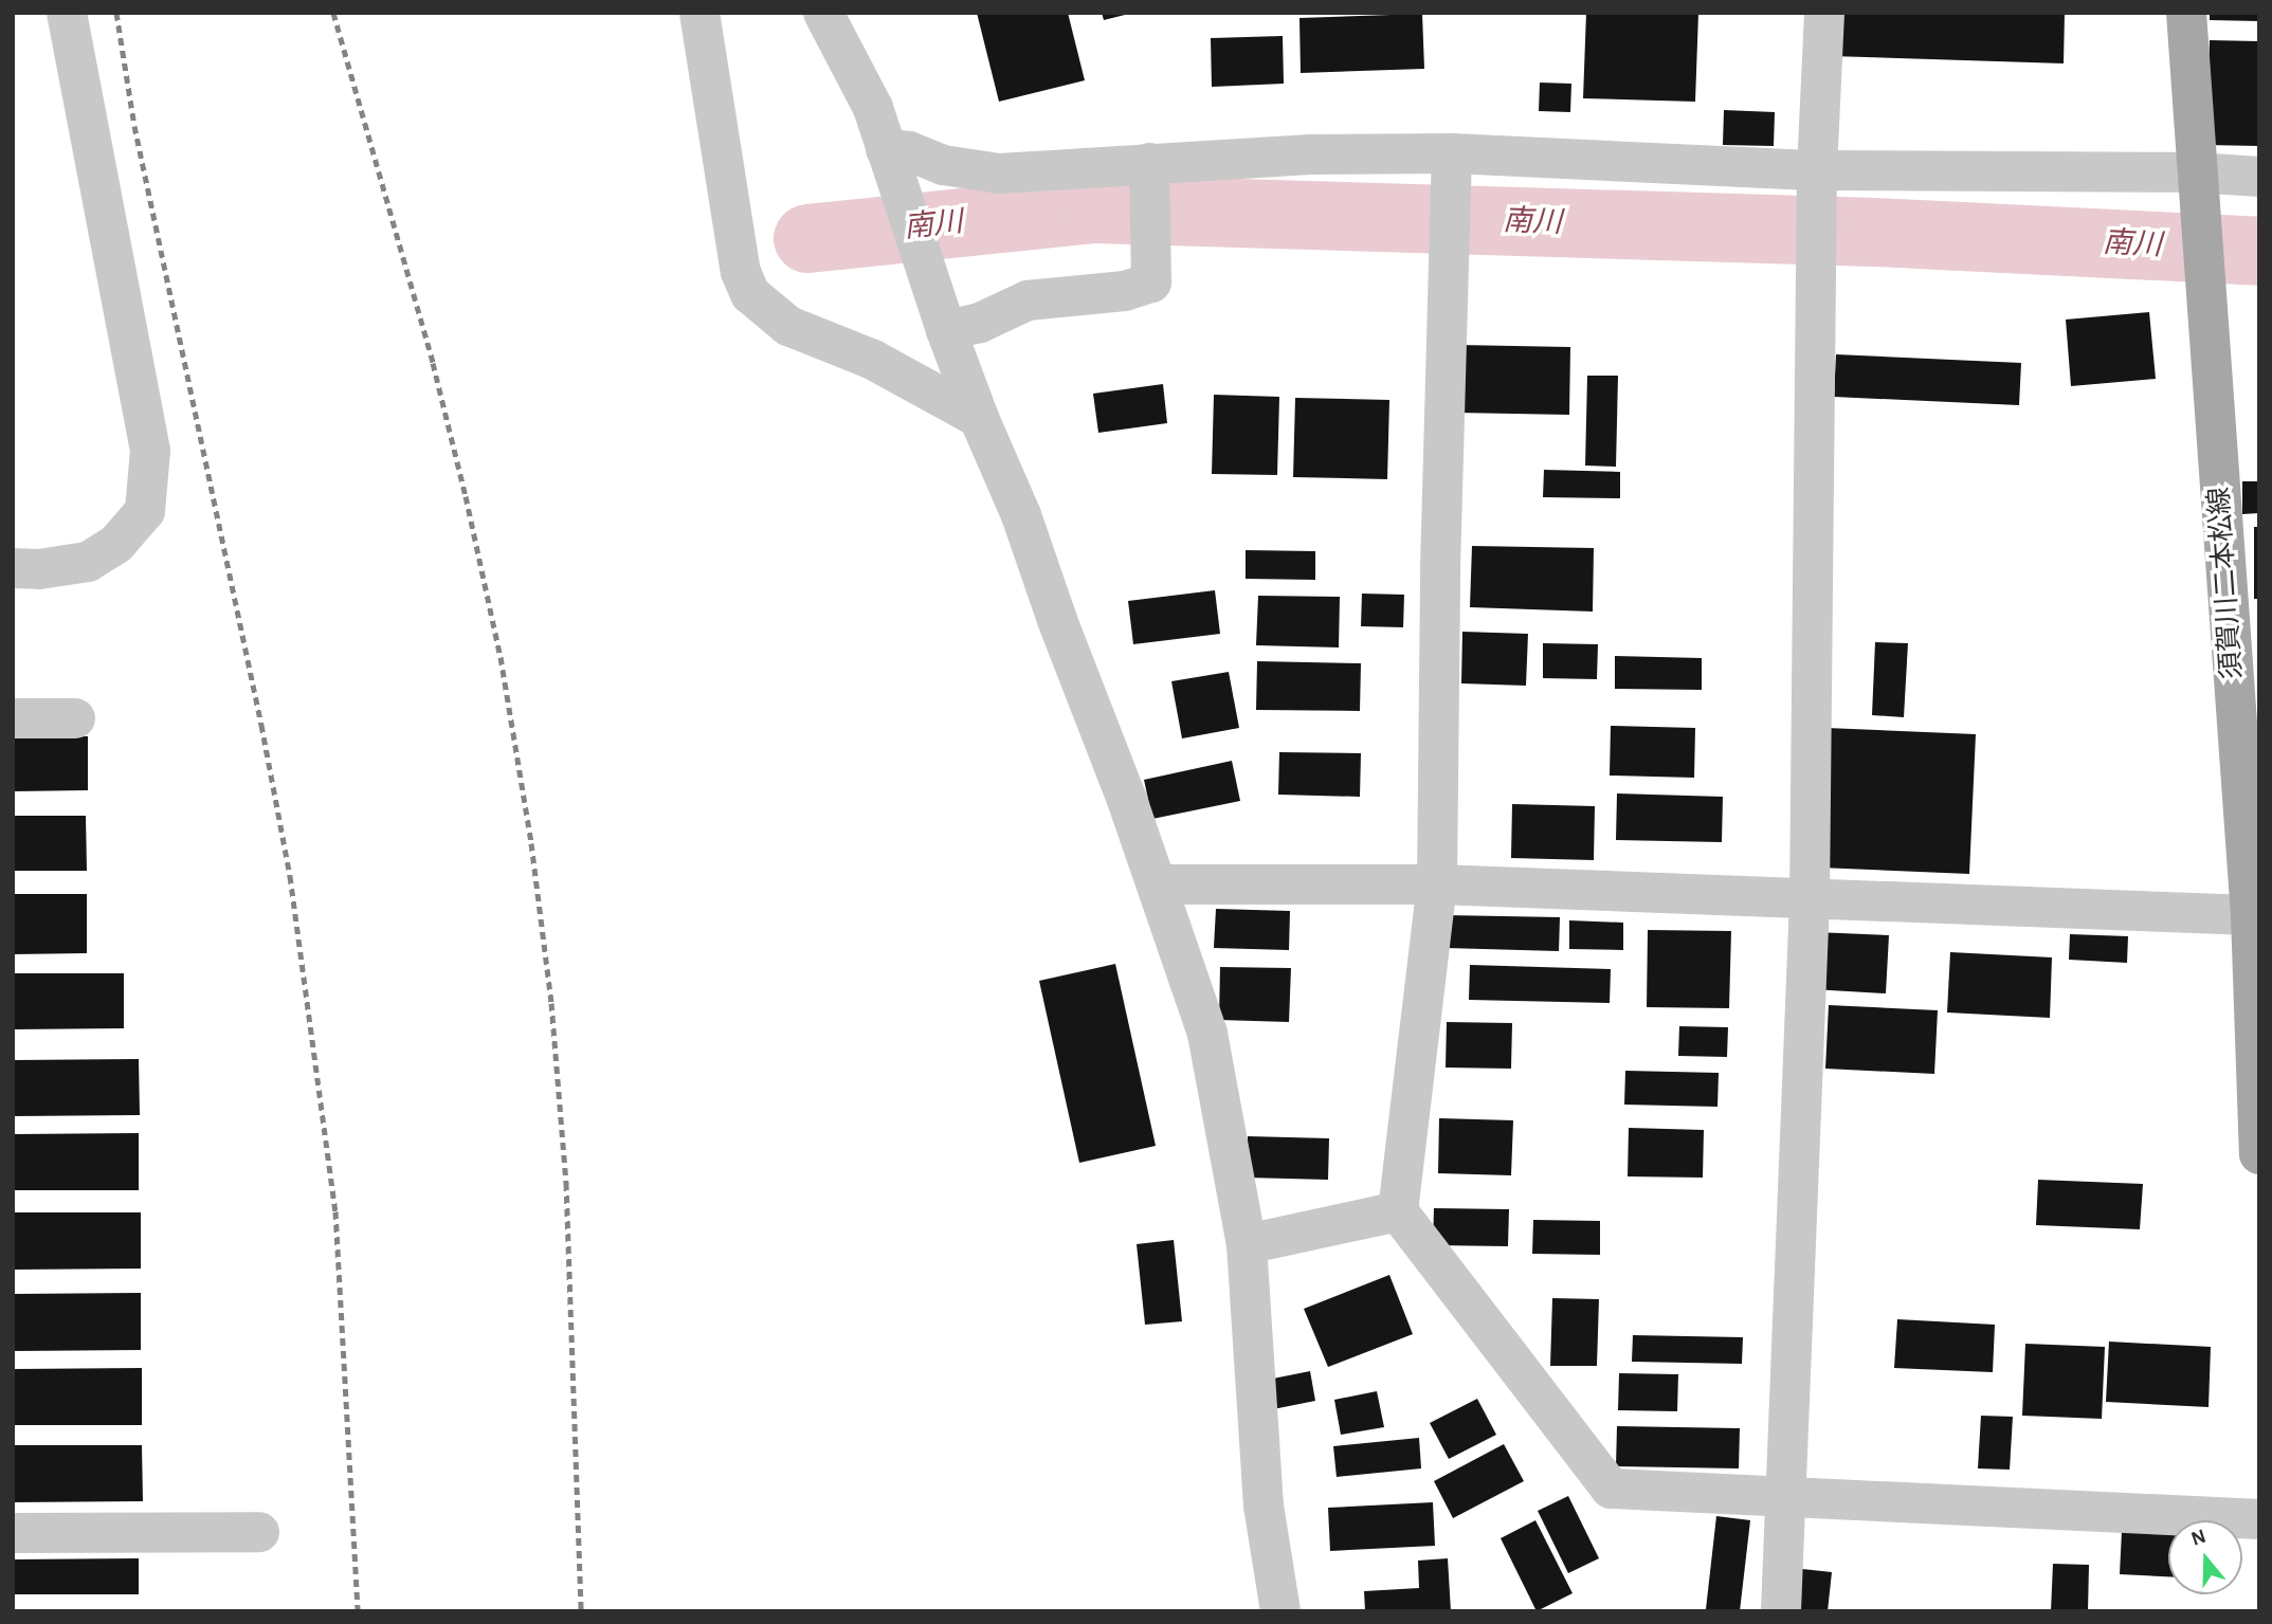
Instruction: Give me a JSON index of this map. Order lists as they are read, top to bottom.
{
  "streets": {
    "main road": ["須賀川二本松線"]
  },
  "water": ["南川"],
  "north": "top"
}
